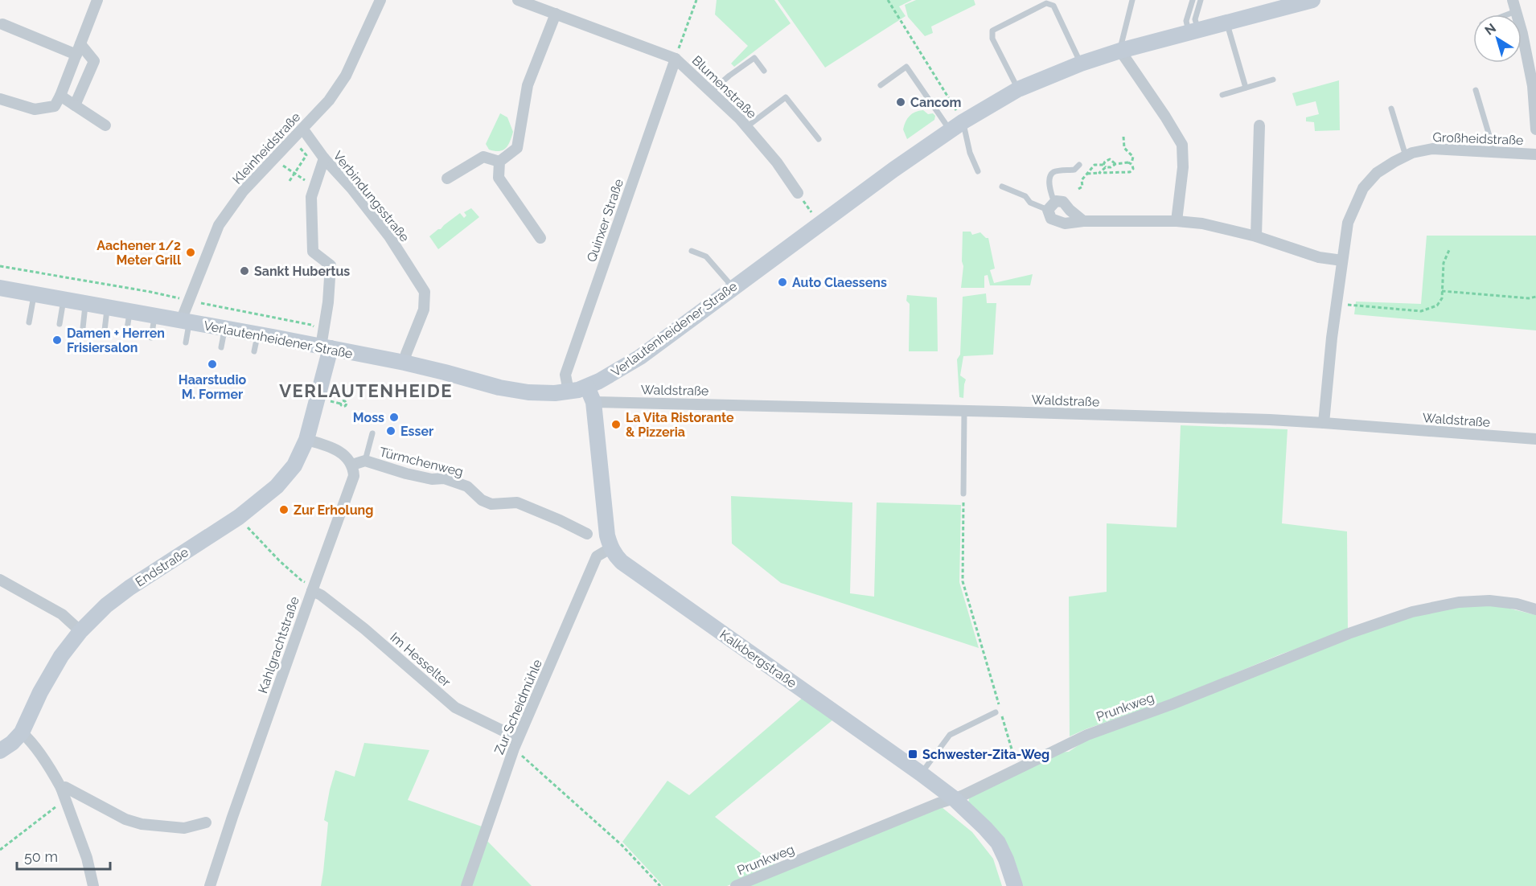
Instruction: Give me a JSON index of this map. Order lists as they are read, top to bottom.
{
  "streets": {
    "main road": ["Verlautenheidener Straße", "Endstraße", "Kalkbergstraße"],
    "street": [
      "Blumenstraße",
      "Großheidstraße",
      "Kleinheidstraße",
      "Verbindungsstraße",
      "Quinxer Straße",
      "Waldstraße",
      "Türmchenweg",
      "Kahlgrachtstraße",
      "Im Hesselter",
      "Zur Scheidmühle",
      "Prunkweg"
    ]
  },
  "crossings": [
    ["Blumenstraße", "Quinxer Straße"],
    ["Großheidstraße", "Waldstraße"],
    ["Kleinheidstraße", "Verbindungsstraße"],
    ["Kleinheidstraße", "Verlautenheidener Straße"],
    ["Verbindungsstraße", "Verlautenheidener Straße"],
    ["Quinxer Straße", "Verlautenheidener Straße"],
    ["Verlautenheidener Straße", "Endstraße"],
    ["Türmchenweg", "Kahlgrachtstraße"],
    ["Kahlgrachtstraße", "Im Hesselter"],
    ["Kalkbergstraße", "Zur Scheidmühle"],
    ["Kalkbergstraße", "Prunkweg"],
    ["Im Hesselter", "Zur Scheidmühle"]
  ],
  "districts": ["VERLAUTENHEIDE"],
  "places": {
    "other": [
      "Cancom",
      "Aachener 1/2 Meter Grill",
      "Sankt Hubertus",
      "Auto Claessens",
      "Damen + Herren Frisiersalon",
      "Haarstudio M. Former",
      "Moss",
      "La Vita Ristorante & Pizzeria",
      "Esser",
      "Zur Erholung"
    ],
    "transit": ["Schwester-Zita-Weg"]
  },
  "scale_bar": "50 m",
  "north": "top left"
}
